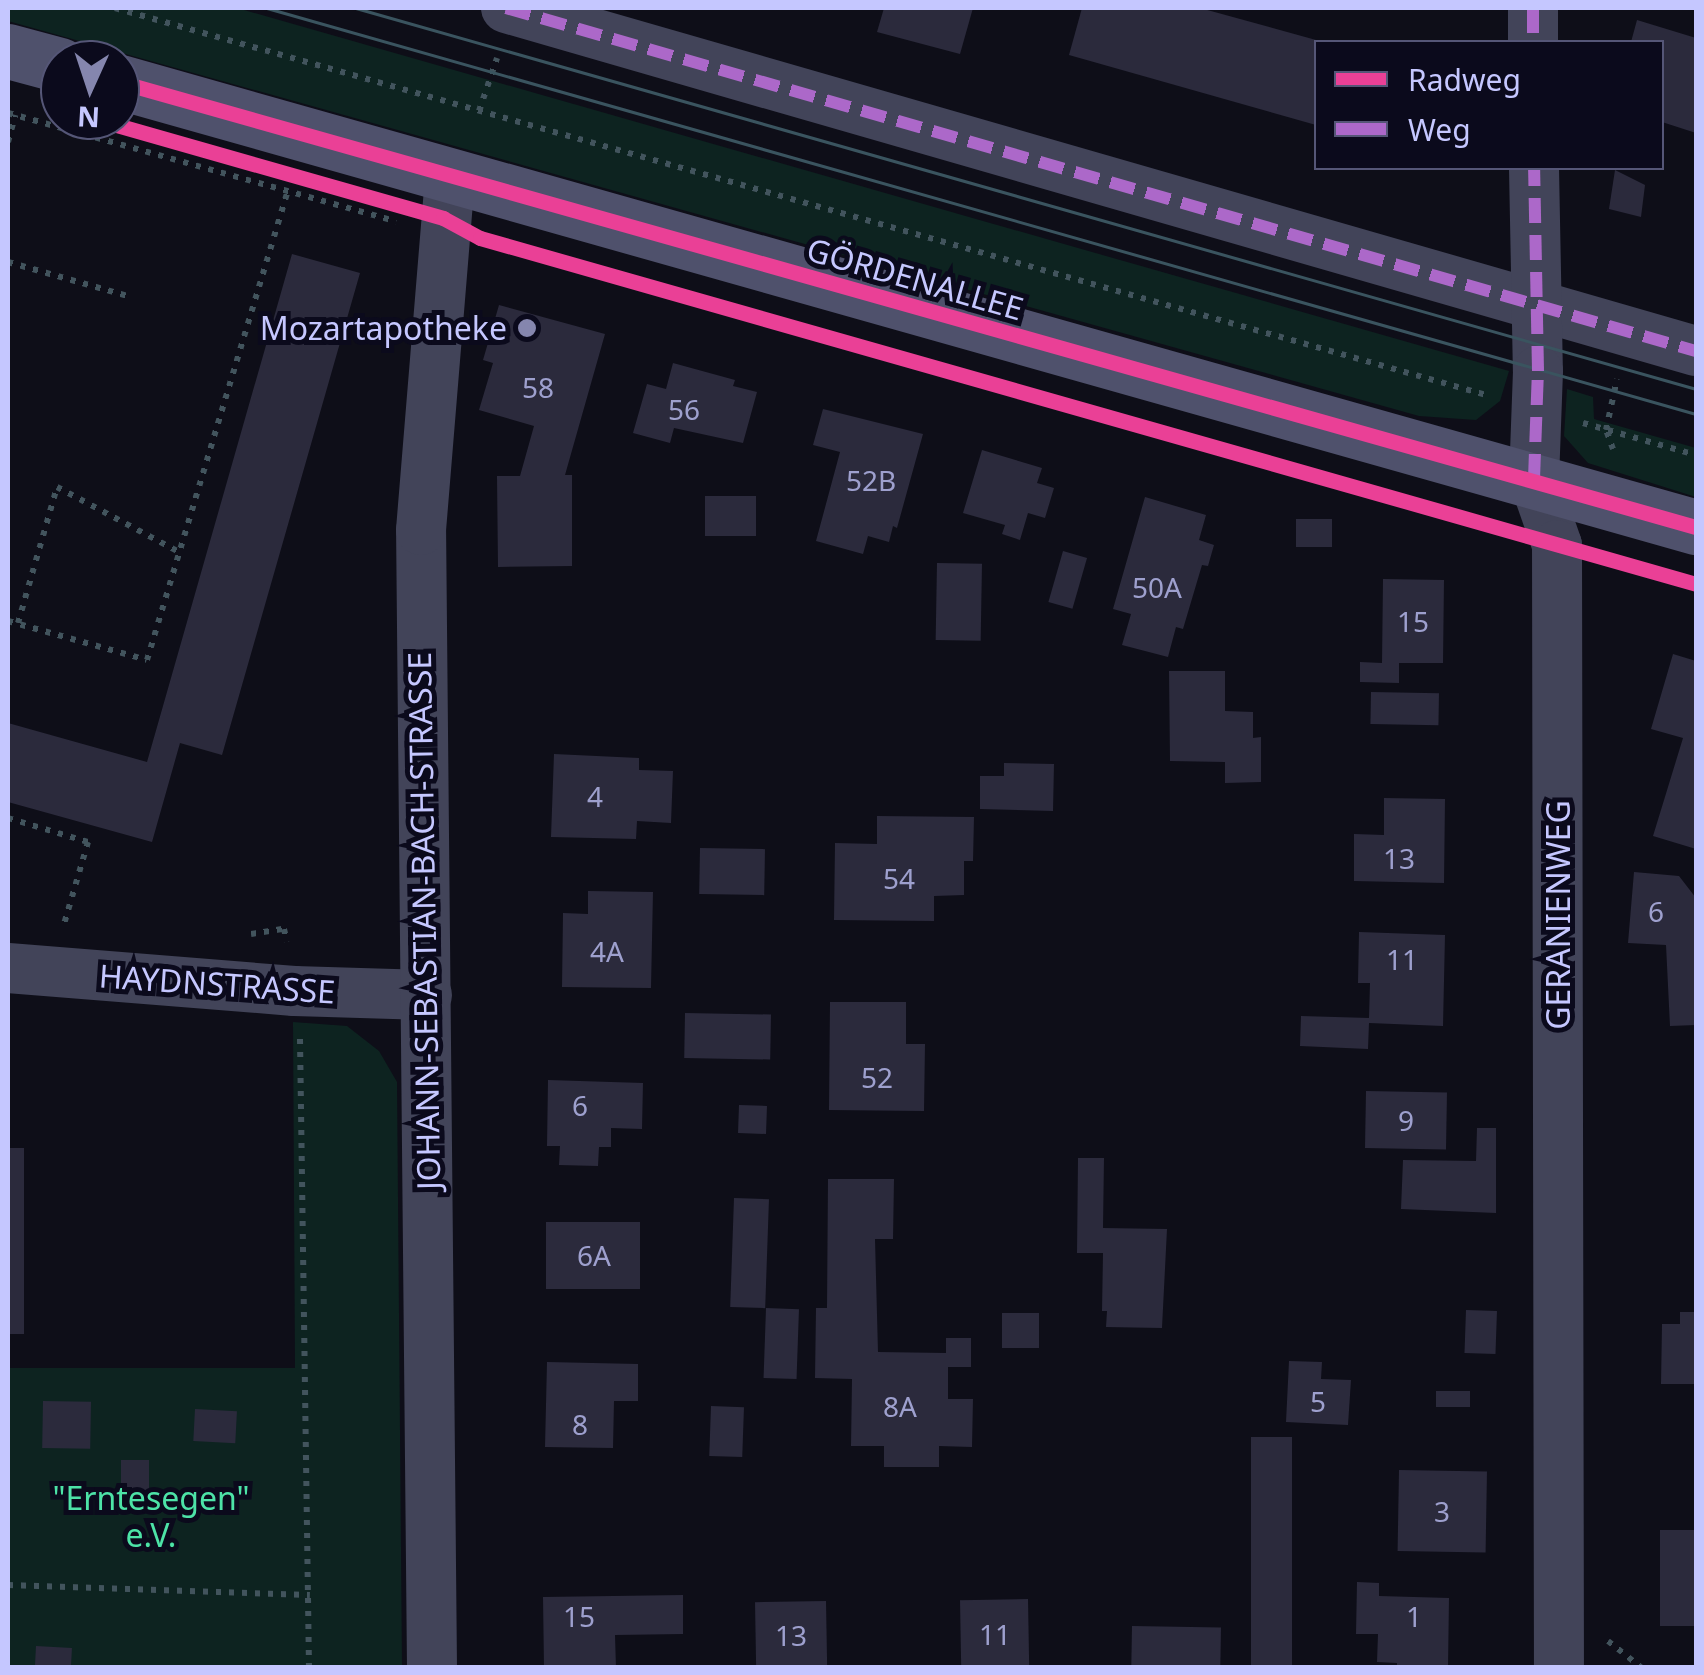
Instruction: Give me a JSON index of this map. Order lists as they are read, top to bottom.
{
  "streets": {
    "street": [
      "GÖRDENALLEE",
      "GERANIENWEG",
      "JOHANN-SEBASTIAN-BACH-STRASSE",
      "HAYDNSTRASSE"
    ]
  },
  "crossings": [
    ["GÖRDENALLEE", "GERANIENWEG"],
    ["GÖRDENALLEE", "JOHANN-SEBASTIAN-BACH-STRASSE"],
    ["JOHANN-SEBASTIAN-BACH-STRASSE", "HAYDNSTRASSE"]
  ],
  "parks": ["\"Erntesegen\" e.V."],
  "places": ["Mozartapotheke"],
  "house_numbers": [
    "58",
    "56",
    "52B",
    "50A",
    "15",
    "4",
    "13",
    "54",
    "6",
    "4A",
    "11",
    "52",
    "6",
    "9",
    "6A",
    "5",
    "8A",
    "8",
    "3",
    "15",
    "1",
    "11",
    "13"
  ],
  "legend": ["Radweg", "Weg"],
  "north": "bottom"
}
